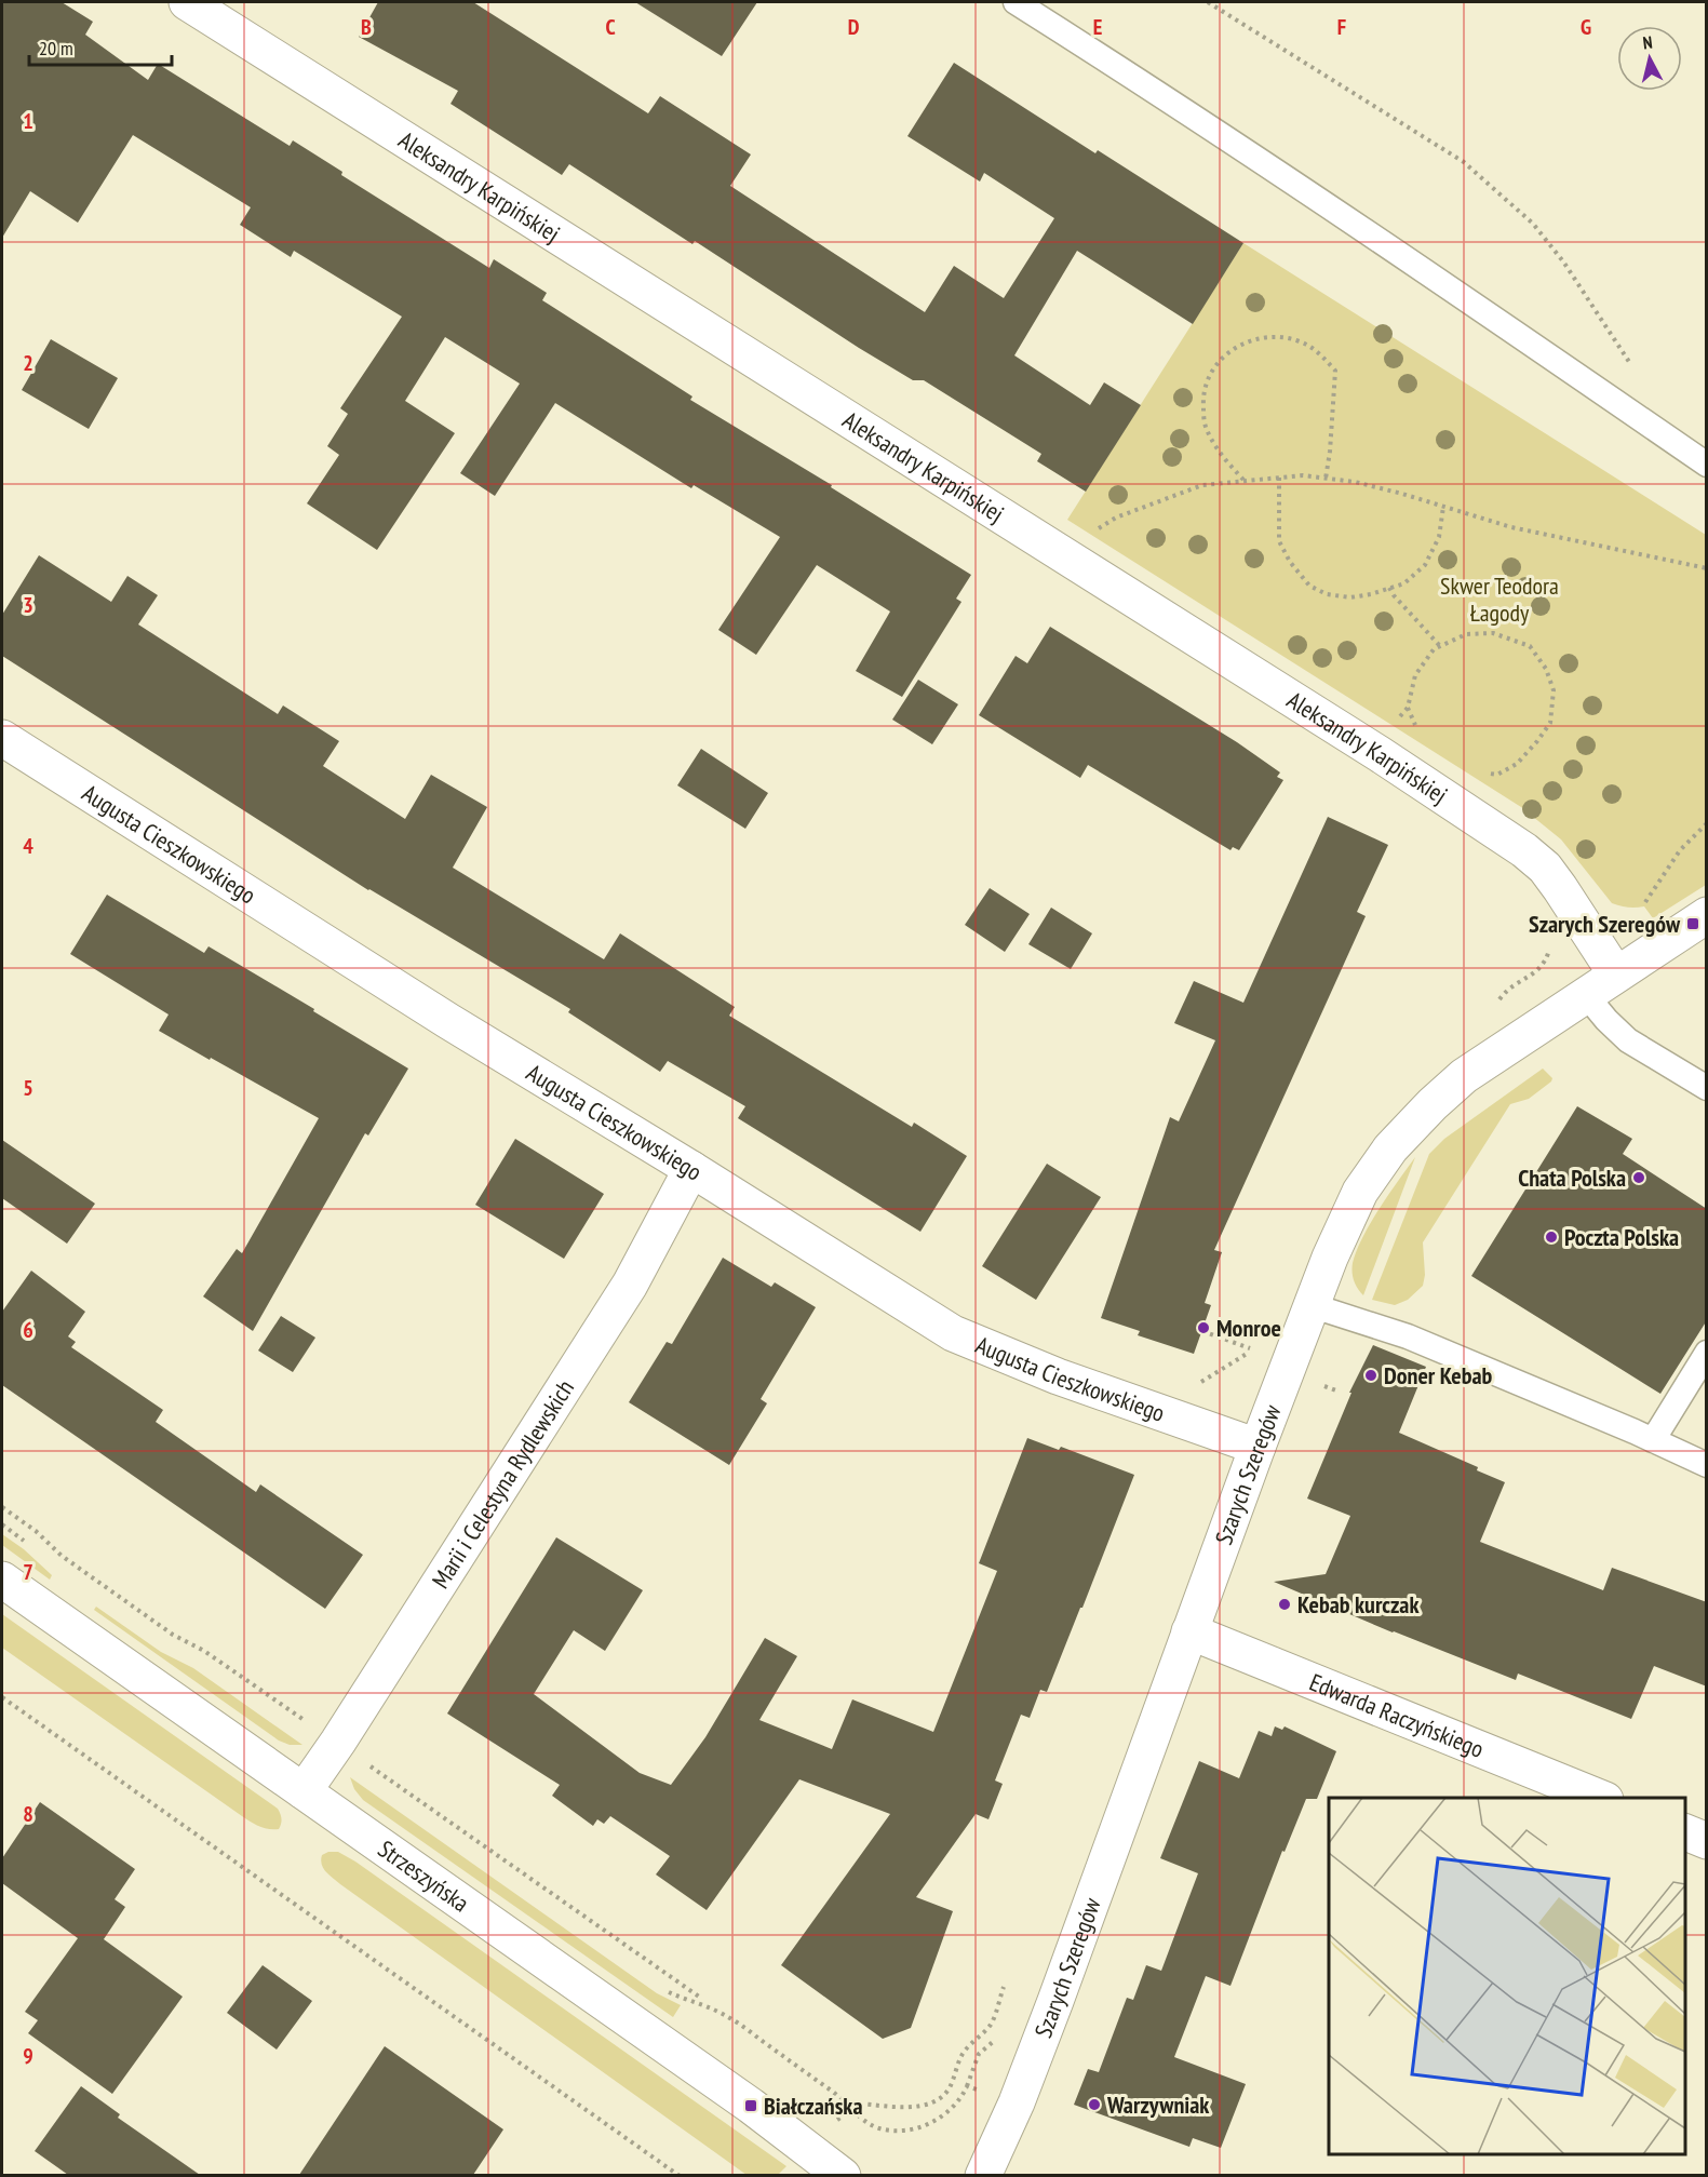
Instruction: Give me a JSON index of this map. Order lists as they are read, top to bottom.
{
  "streets": {
    "street": [
      "Aleksandry Karpińskiej",
      "Augusta Cieszkowskiego",
      "Szarych Szeregów",
      "Marii i Celestyna Rydlewskich",
      "Edwarda Raczyńskiego",
      "Strzeszyńska"
    ]
  },
  "crossings": [
    ["Aleksandry Karpińskiej", "Szarych Szeregów"],
    ["Augusta Cieszkowskiego", "Szarych Szeregów"],
    ["Augusta Cieszkowskiego", "Marii i Celestyna Rydlewskich"],
    ["Szarych Szeregów", "Edwarda Raczyńskiego"],
    ["Marii i Celestyna Rydlewskich", "Strzeszyńska"]
  ],
  "parks": ["Skwer Teodora Łagody"],
  "places": {
    "transit": ["Szarych Szeregów", "Białczańska"],
    "other": [
      "Chata Polska",
      "Poczta Polska",
      "Monroe",
      "Doner Kebab",
      "Kebab kurczak",
      "Warzywniak"
    ]
  },
  "scale_bar": "20 m",
  "north": "top",
  "grid": {
    "columns": [
      "B",
      "C",
      "D",
      "E",
      "F",
      "G"
    ],
    "rows": [
      "1",
      "2",
      "3",
      "4",
      "5",
      "6",
      "7",
      "8",
      "9"
    ]
  }
}
